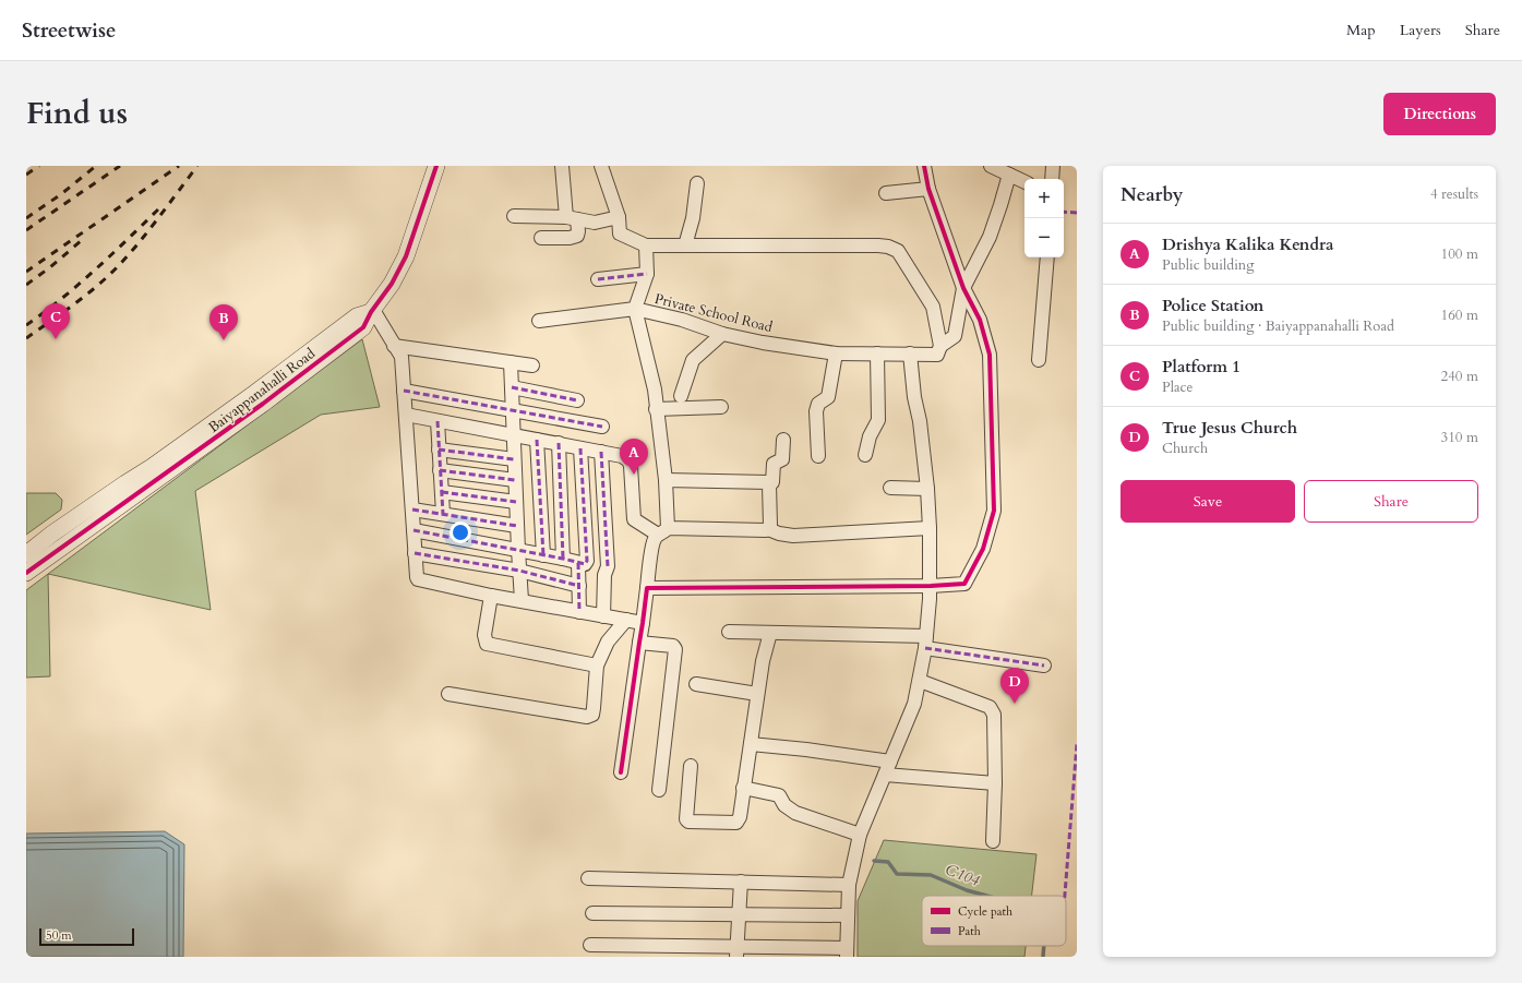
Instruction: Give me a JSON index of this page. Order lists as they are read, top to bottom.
{
  "streets": {
    "street": ["Private School Road", "Baiyappanahalli Road"]
  },
  "water": ["C104"],
  "legend": ["Cycle path", "Path"],
  "scale_bar": "50 m",
  "page": {
    "header": "Streetwise",
    "nav": ["Map", "Layers", "Share"],
    "title": "Find us",
    "buttons": [
      "Directions",
      ["Save", "Share"]
    ],
    "heading": ["Nearby", "4 results"],
    "map_buttons": ["+", "−"],
    "list": [
      {
        "mark": "A",
        "name": "Drishya Kalika Kendra",
        "note": "Public building",
        "value": "100 m"
      },
      {
        "mark": "B",
        "name": "Police Station",
        "note": "Public building · Baiyappanahalli Road",
        "value": "160 m"
      },
      {
        "mark": "C",
        "name": "Platform 1",
        "note": "Place",
        "value": "240 m"
      },
      {
        "mark": "D",
        "name": "True Jesus Church",
        "note": "Church",
        "value": "310 m"
      }
    ],
    "pins": [
      "C",
      "B",
      "A",
      "D"
    ],
    "scale": "50 m"
  }
}
